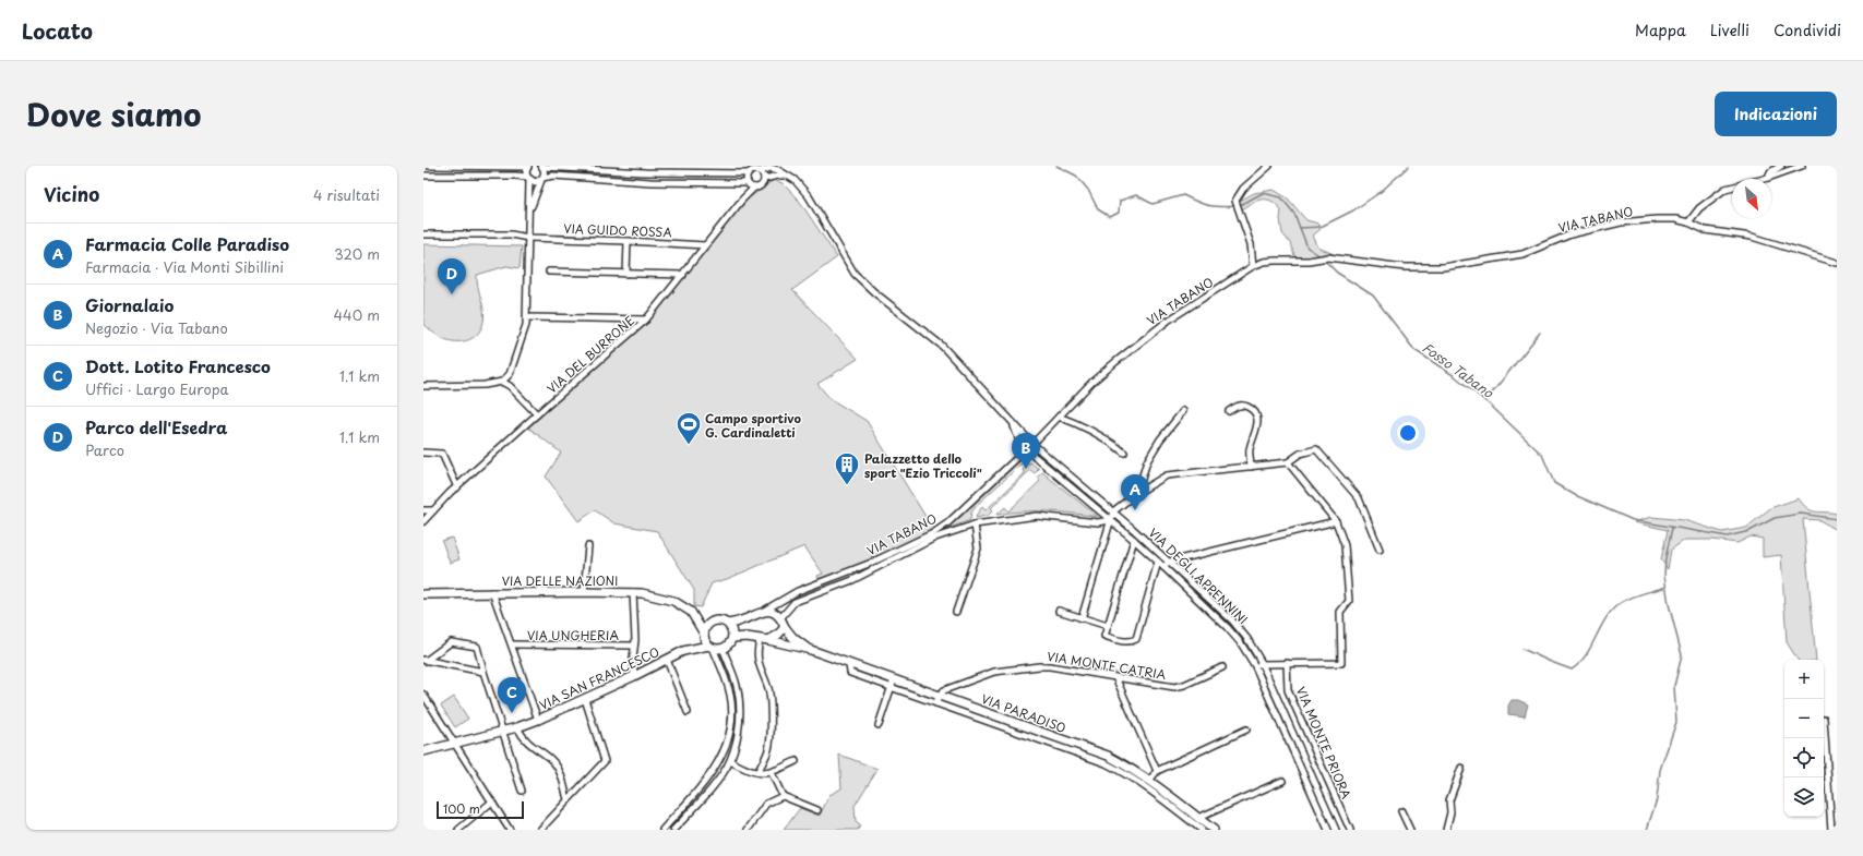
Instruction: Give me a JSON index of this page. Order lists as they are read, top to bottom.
{
  "streets": {
    "main road": ["VIA DELLE NAZIONI", "VIA SAN FRANCESCO", "VIA PARADISO"],
    "street": [
      "VIA TABANO",
      "VIA GUIDO ROSSA",
      "VIA DEL BURRONE",
      "VIA DEGLI APPENNINI",
      "VIA UNGHERIA",
      "VIA MONTE CATRIA",
      "VIA MONTE PRIORA"
    ]
  },
  "crossings": [
    ["VIA TABANO", "VIA DEGLI APPENNINI"],
    ["VIA GUIDO ROSSA", "VIA DEL BURRONE"],
    ["VIA DELLE NAZIONI", "VIA SAN FRANCESCO"],
    ["VIA MONTE CATRIA", "VIA PARADISO"]
  ],
  "water": ["Fosso Tabano"],
  "places": {
    "sports": ["Campo sportivo G. Cardinaletti"],
    "building": ["Palazzetto dello sport \"Ezio Triccoli\""]
  },
  "scale_bar": "100 m",
  "north": "bottom right",
  "page": {
    "header": "Locato",
    "nav": ["Mappa", "Livelli", "Condividi"],
    "title": "Dove siamo",
    "buttons": "Indicazioni",
    "heading": ["Vicino", "4 risultati"],
    "list": [
      {
        "mark": "A",
        "name": "Farmacia Colle Paradiso",
        "note": "Farmacia · Via Monti Sibillini",
        "value": "320 m"
      },
      {
        "mark": "B",
        "name": "Giornalaio",
        "note": "Negozio · Via Tabano",
        "value": "440 m"
      },
      {
        "mark": "C",
        "name": "Dott. Lotito Francesco",
        "note": "Uffici · Largo Europa",
        "value": "1.1 km"
      },
      {
        "mark": "D",
        "name": "Parco dell'Esedra",
        "note": "Parco",
        "value": "1.1 km"
      }
    ],
    "pins": [
      "D",
      "B",
      "A",
      "C"
    ],
    "map_buttons": ["+", "−"],
    "scale": "100 m"
  }
}
